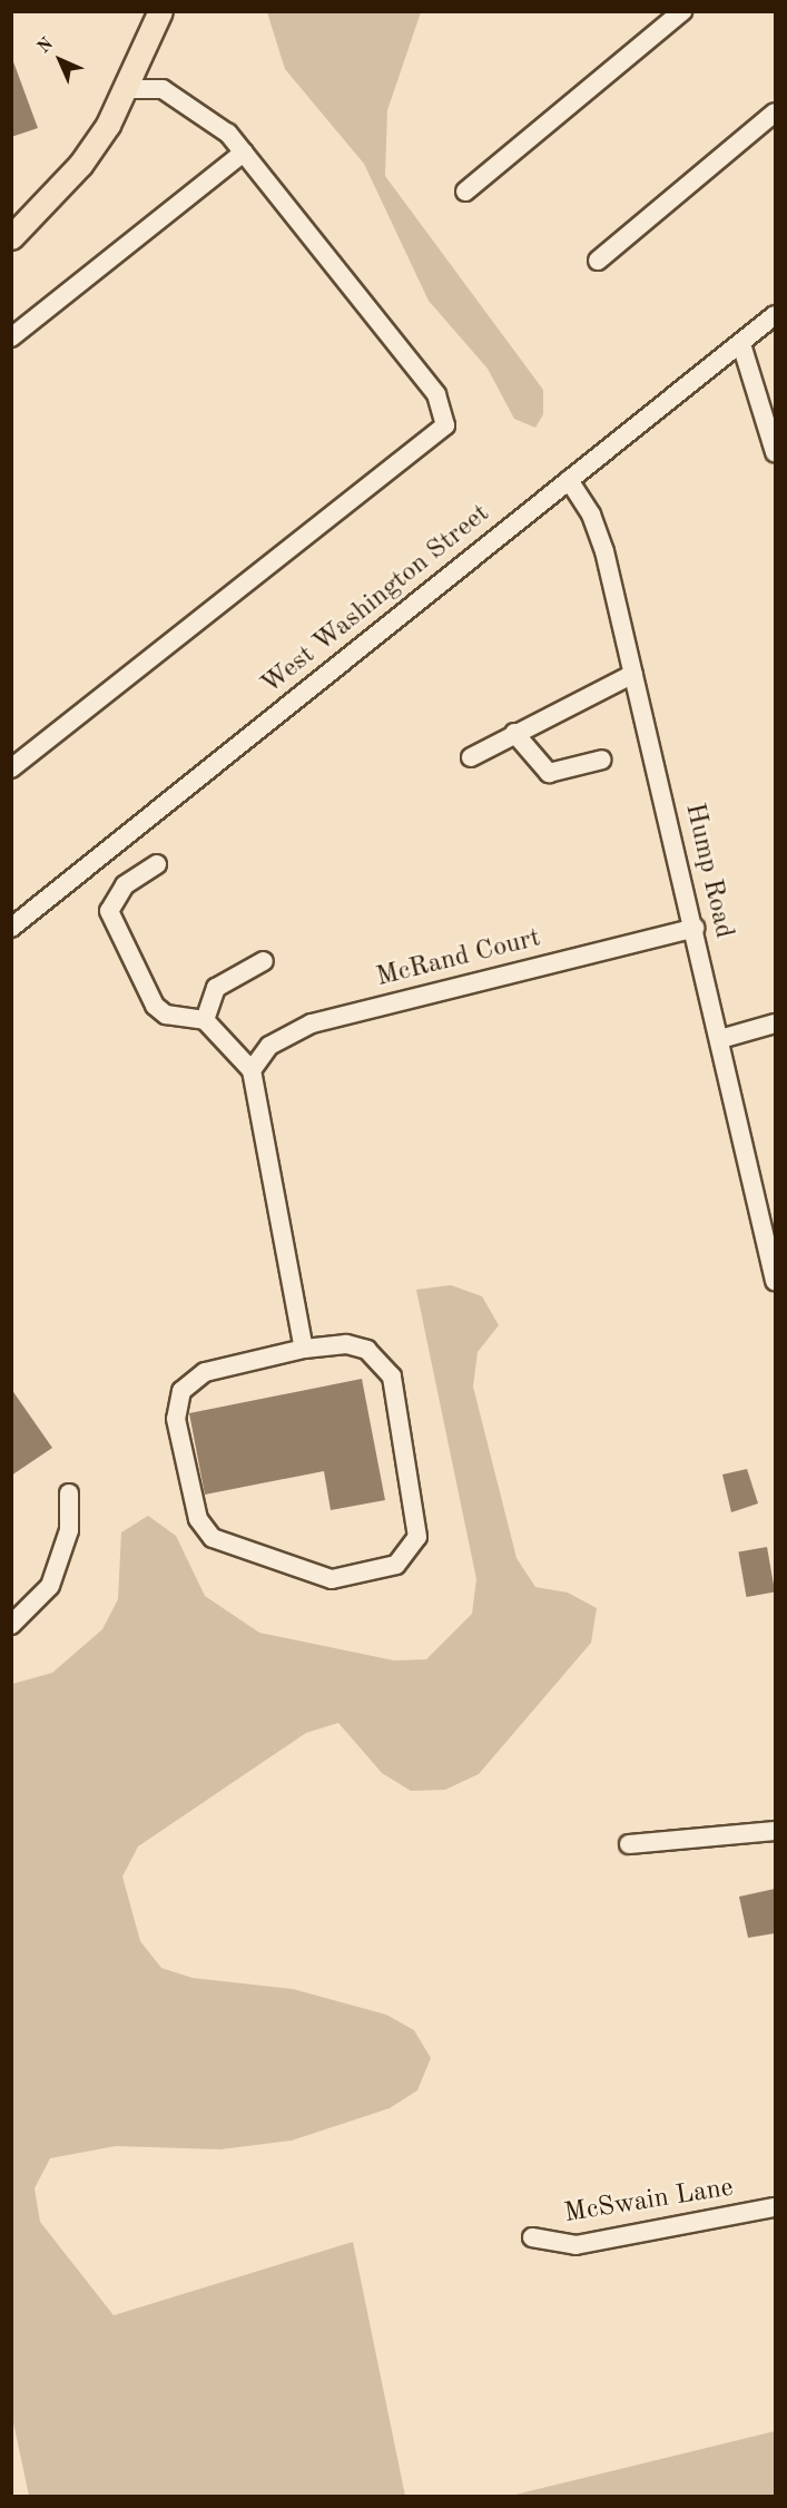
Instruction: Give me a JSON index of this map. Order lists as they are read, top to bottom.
{
  "streets": {
    "street": [
      "West Washington Street",
      "Hump Road",
      "McRand Court",
      "McSwain Lane"
    ]
  },
  "crossings": [
    ["West Washington Street", "Hump Road"],
    ["Hump Road", "McRand Court"]
  ],
  "north": "top left"
}
